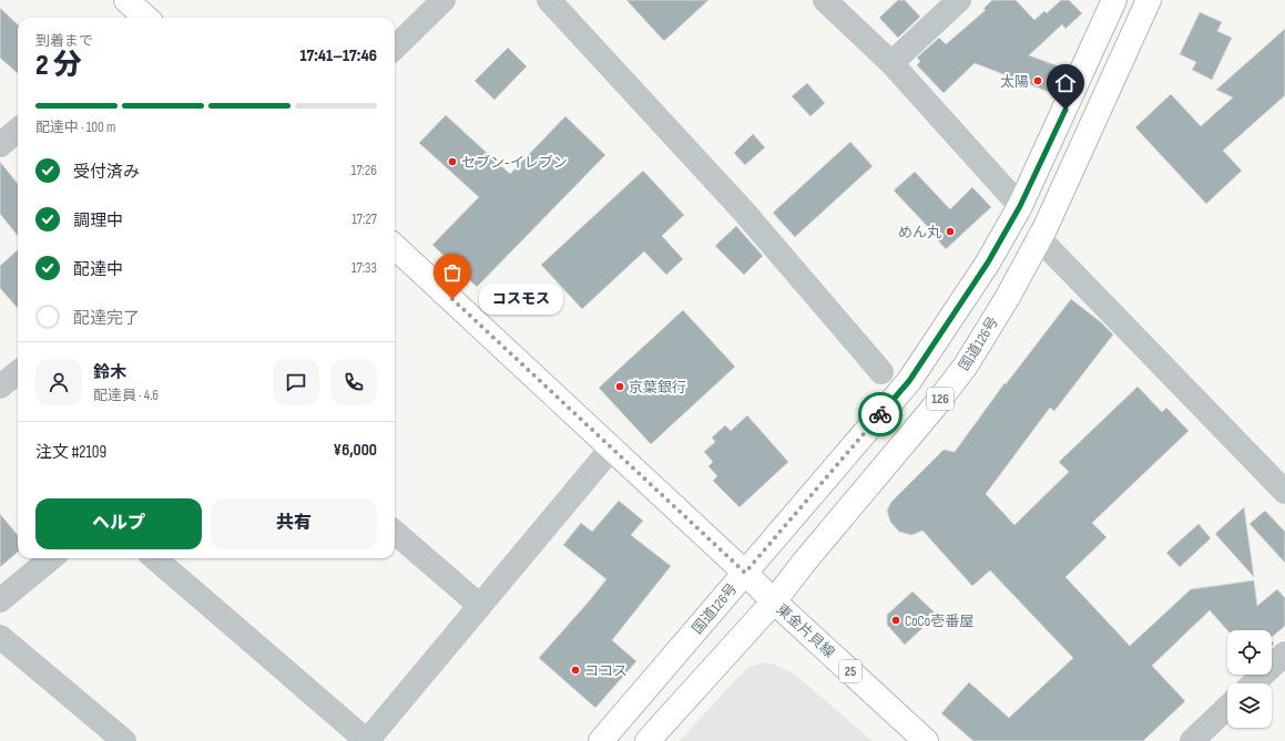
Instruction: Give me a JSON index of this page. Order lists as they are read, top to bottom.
{
  "streets": {
    "main road": [
      "国道126号",
      "126",
      "東金片貝線",
      "25"
    ]
  },
  "crossings": [
    ["国道126号", "126"],
    ["国道126号", "東金片貝線"]
  ],
  "places": [
    "太陽",
    "セブン-イレブン",
    "めん丸",
    "コスモス",
    "京葉銀行",
    "CoCo壱番屋",
    "ココス"
  ],
  "page": {
    "heading": ["2 分", "到着まで", "17:41–17:46"],
    "panel": [
      "鈴木",
      "配達員 · 4.6",
      "注文 #2109",
      "¥6,000"
    ],
    "bar": "配達中 · 100 m",
    "list": [
      ["受付済み", "17:26"],
      ["調理中", "17:27"],
      ["配達中", "17:33"],
      "配達完了"
    ],
    "bubble": "コスモス",
    "buttons": ["ヘルプ", "共有"]
  }
}
